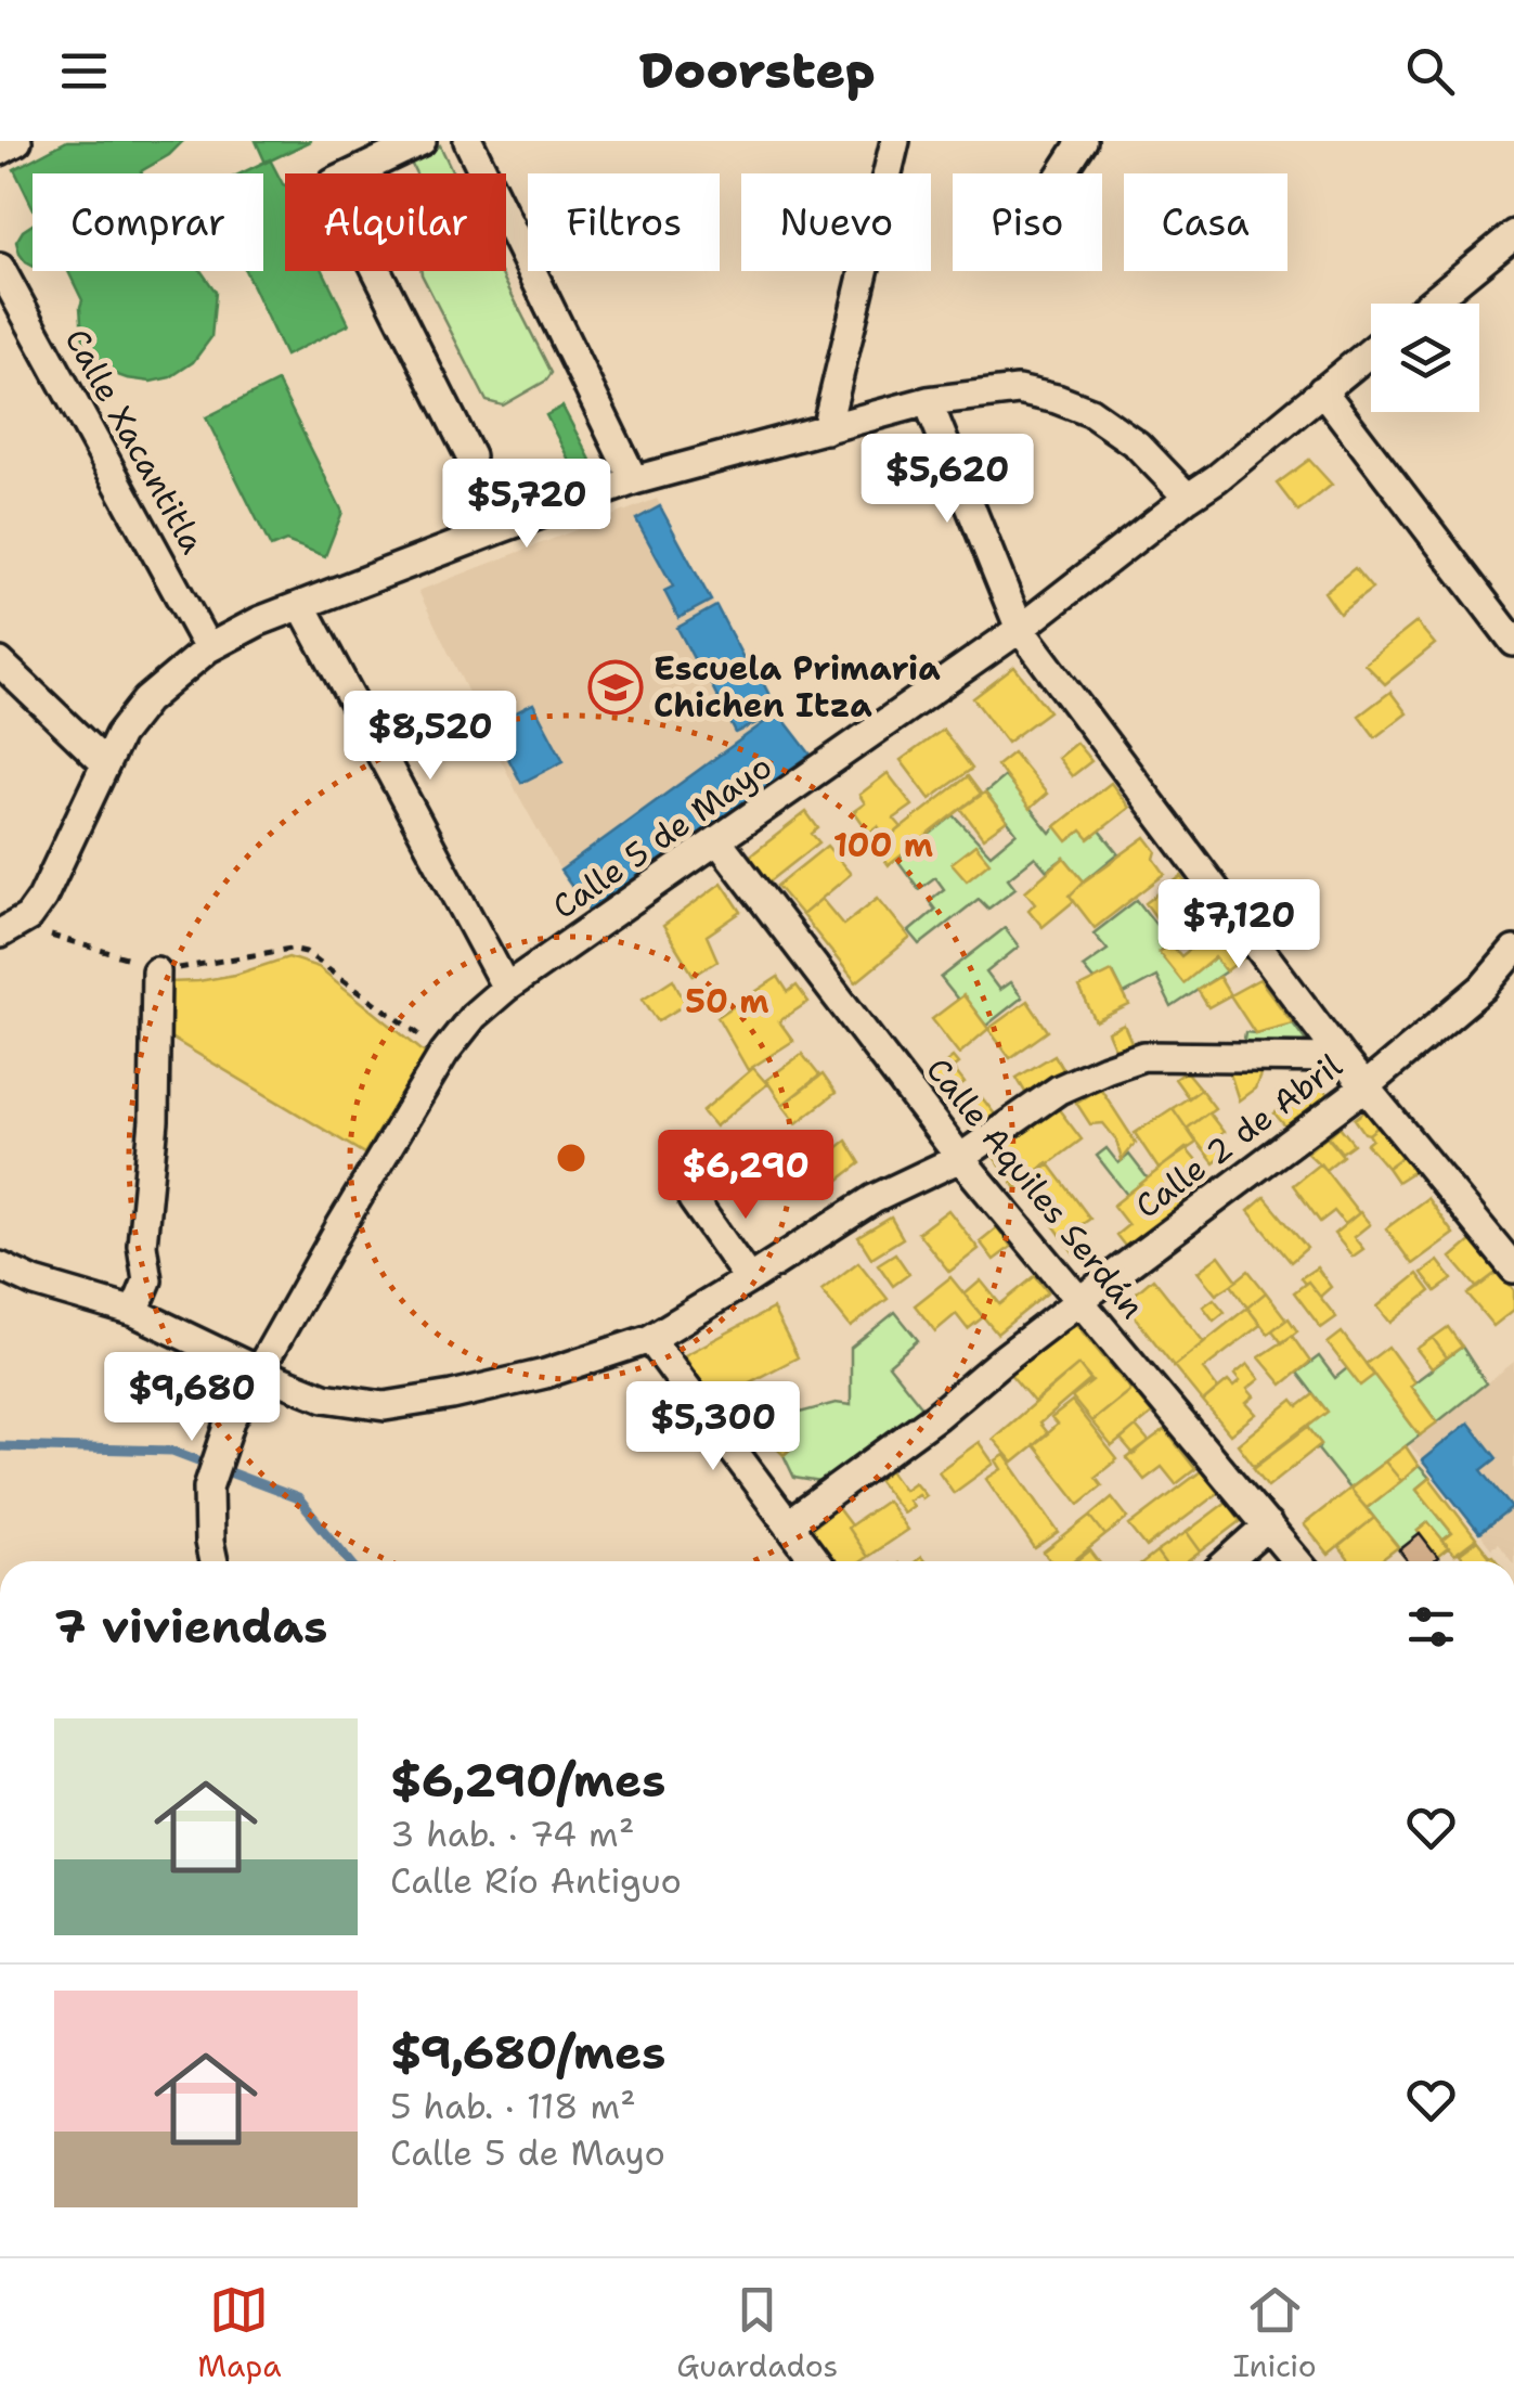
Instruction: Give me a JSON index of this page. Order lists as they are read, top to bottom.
{
  "streets": {
    "street": [
      "Calle Xacantitla",
      "Calle 5 de Mayo",
      "Calle 2 de Abril",
      "Calle Aquiles Serdán"
    ]
  },
  "crossings": [
    ["Calle 5 de Mayo", "Calle Aquiles Serdán"],
    ["Calle 2 de Abril", "Calle Aquiles Serdán"]
  ],
  "places": {
    "school or university": ["Escuela Primaria Chichen Itza"]
  },
  "page": {
    "header": "Doorstep",
    "chip": [
      "Comprar",
      "Alquilar",
      "Filtros",
      "Nuevo",
      "Piso",
      "Casa"
    ],
    "price": [
      "$5,620",
      "$5,720",
      "$8,520",
      "$7,120",
      "$6,290",
      "$9,680",
      "$5,300"
    ],
    "heading": "7 viviendas",
    "list": [
      {
        "name": "$6,290/mes",
        "note": "3 hab. · 74 m² · Calle Río Antiguo"
      },
      {
        "name": "$9,680/mes",
        "note": "5 hab. · 118 m² · Calle 5 de Mayo"
      }
    ],
    "tabs": ["Mapa", "Guardados", "Inicio"]
  },
  "rings": ["100 m", "50 m"]
}
